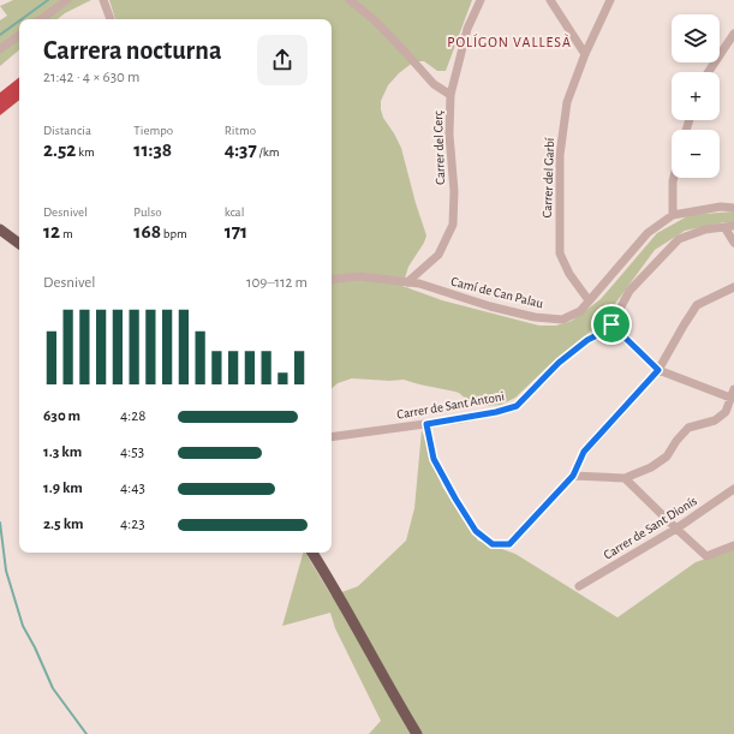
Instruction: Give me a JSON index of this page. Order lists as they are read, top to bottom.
{
  "streets": {
    "street": [
      "Carrer del Cerç",
      "Carrer del Garbí",
      "Camí de Can Palau",
      "Carrer de Sant Antoni",
      "Carrer de Sant Dionís"
    ]
  },
  "crossings": [
    ["Carrer del Cerç", "Camí de Can Palau"],
    ["Carrer del Garbí", "Camí de Can Palau"]
  ],
  "districts": ["POLÍGON VALLESÀ"],
  "page": {
    "map_buttons": ["+", "−"],
    "heading": ["Carrera nocturna", "21:42 · 4 × 630 m"],
    "stats": [
      ["Distancia", "2.52 km"],
      ["Tiempo", "11:38"],
      ["Ritmo", "4:37 /km"],
      ["Desnivel", "12 m"],
      ["Pulso", "168 bpm"],
      ["kcal", "171"]
    ],
    "chart": ["Desnivel", "109–112 m"],
    "list": [
      {
        "name": "630 m",
        "note": "4:28"
      },
      {
        "name": "1.3 km",
        "note": "4:53"
      },
      {
        "name": "1.9 km",
        "note": "4:43"
      },
      {
        "name": "2.5 km",
        "note": "4:23"
      }
    ]
  }
}
